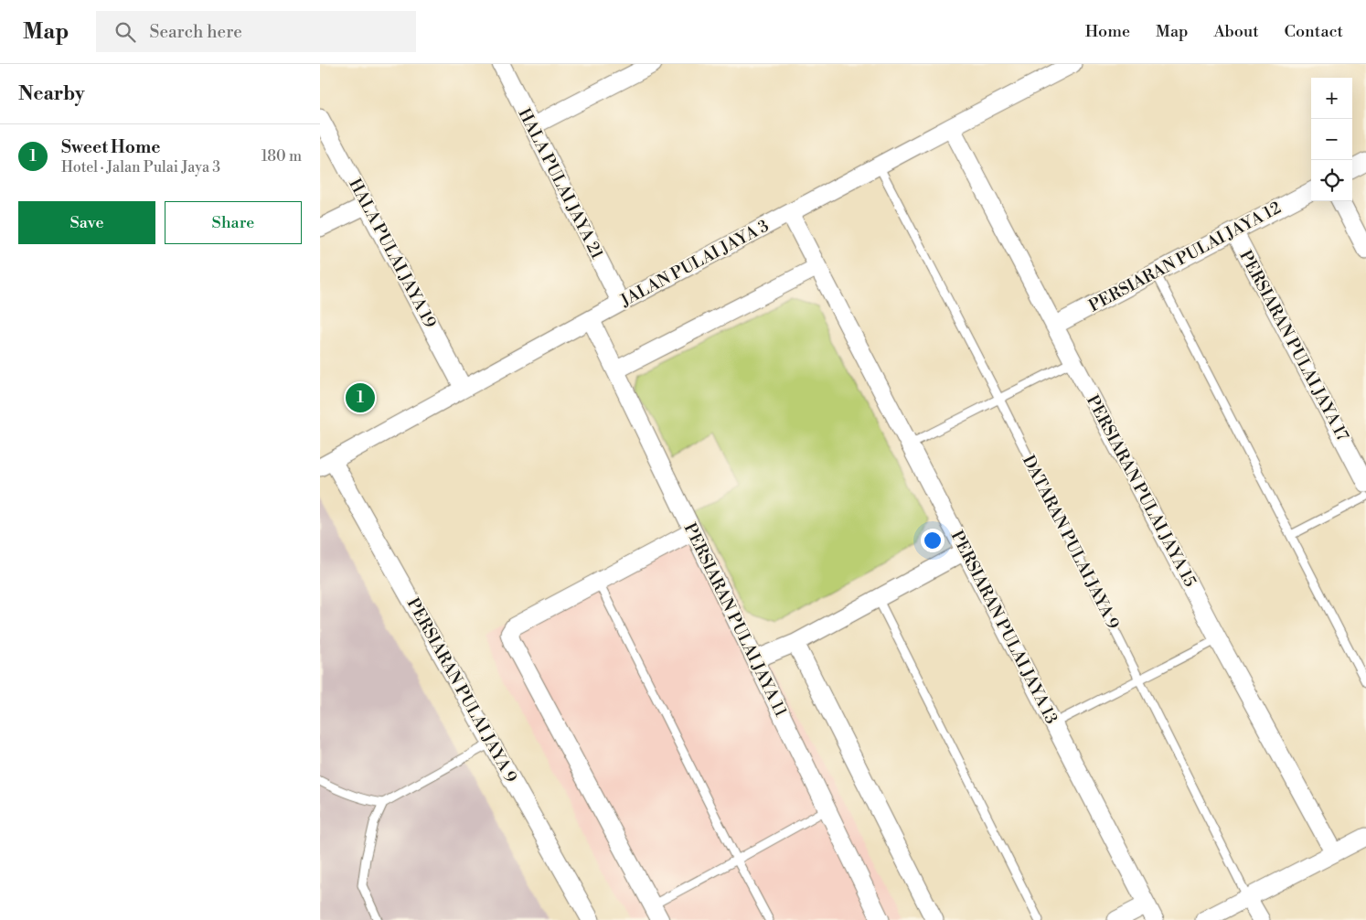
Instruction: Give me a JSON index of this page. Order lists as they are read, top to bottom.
{
  "streets": {
    "street": [
      "HALA PULAI JAYA 21",
      "HALA PULAI JAYA 19",
      "PERSIARAN PULAI JAYA 12",
      "JALAN PULAI JAYA 3",
      "PERSIARAN PULAI JAYA 17",
      "PERSIARAN PULAI JAYA 15",
      "DATARAN PULAI JAYA 9",
      "PERSIARAN PULAI JAYA 11",
      "PERSIARAN PULAI JAYA 13",
      "PERSIARAN PULAI JAYA 9"
    ]
  },
  "crossings": [
    ["HALA PULAI JAYA 21", "JALAN PULAI JAYA 3"],
    ["HALA PULAI JAYA 19", "JALAN PULAI JAYA 3"],
    ["PERSIARAN PULAI JAYA 12", "PERSIARAN PULAI JAYA 17"],
    ["PERSIARAN PULAI JAYA 12", "PERSIARAN PULAI JAYA 15"],
    ["JALAN PULAI JAYA 3", "PERSIARAN PULAI JAYA 15"],
    ["JALAN PULAI JAYA 3", "DATARAN PULAI JAYA 9"],
    ["JALAN PULAI JAYA 3", "PERSIARAN PULAI JAYA 11"],
    ["JALAN PULAI JAYA 3", "PERSIARAN PULAI JAYA 13"],
    ["JALAN PULAI JAYA 3", "PERSIARAN PULAI JAYA 9"]
  ],
  "page": {
    "header": "Map",
    "search": "Search here",
    "nav": [
      "Home",
      "Map",
      "About",
      "Contact"
    ],
    "heading": "Nearby",
    "map_buttons": ["+", "−"],
    "list": [
      {
        "mark": "1",
        "name": "Sweet Home",
        "note": "Hotel · Jalan Pulai Jaya 3",
        "value": "180 m"
      }
    ],
    "buttons": ["Save", "Share"],
    "pins": "1"
  }
}
